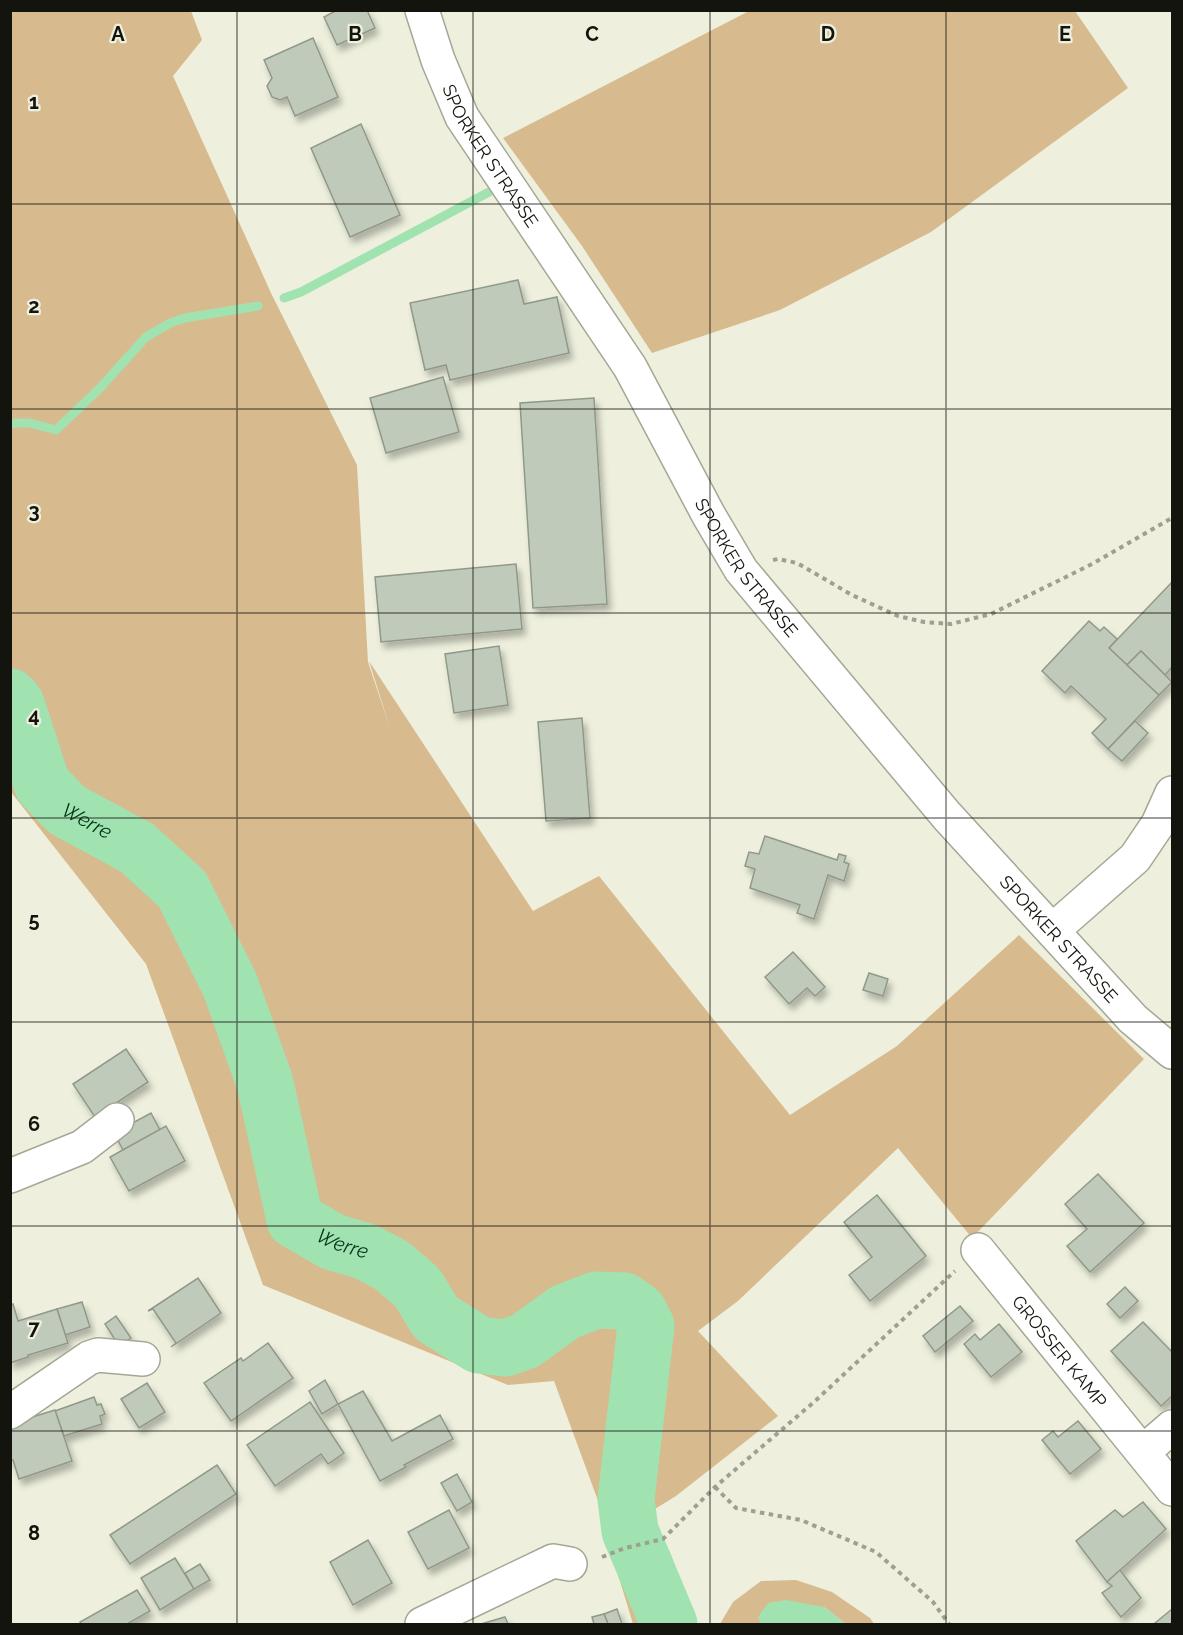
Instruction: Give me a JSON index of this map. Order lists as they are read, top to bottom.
{
  "streets": {
    "street": ["SPORKER STRASSE", "GROSSER KAMP"]
  },
  "water": ["Werre"],
  "grid": {
    "columns": [
      "A",
      "B",
      "C",
      "D",
      "E"
    ],
    "rows": [
      "1",
      "2",
      "3",
      "4",
      "5",
      "6",
      "7",
      "8"
    ]
  }
}
